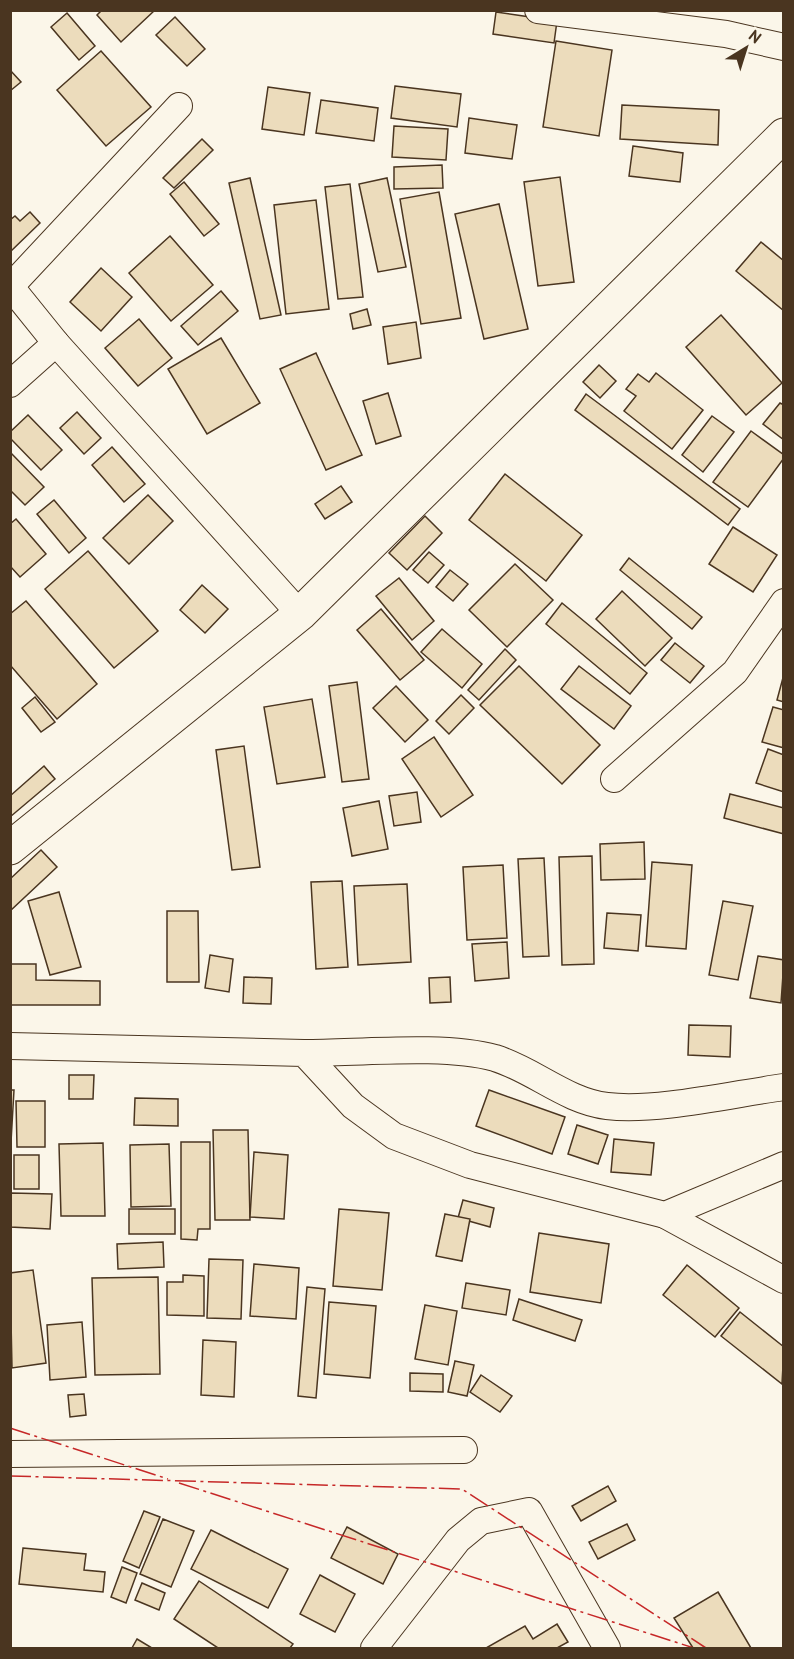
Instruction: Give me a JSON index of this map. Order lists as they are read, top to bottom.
{
  "north": "top right"
}
